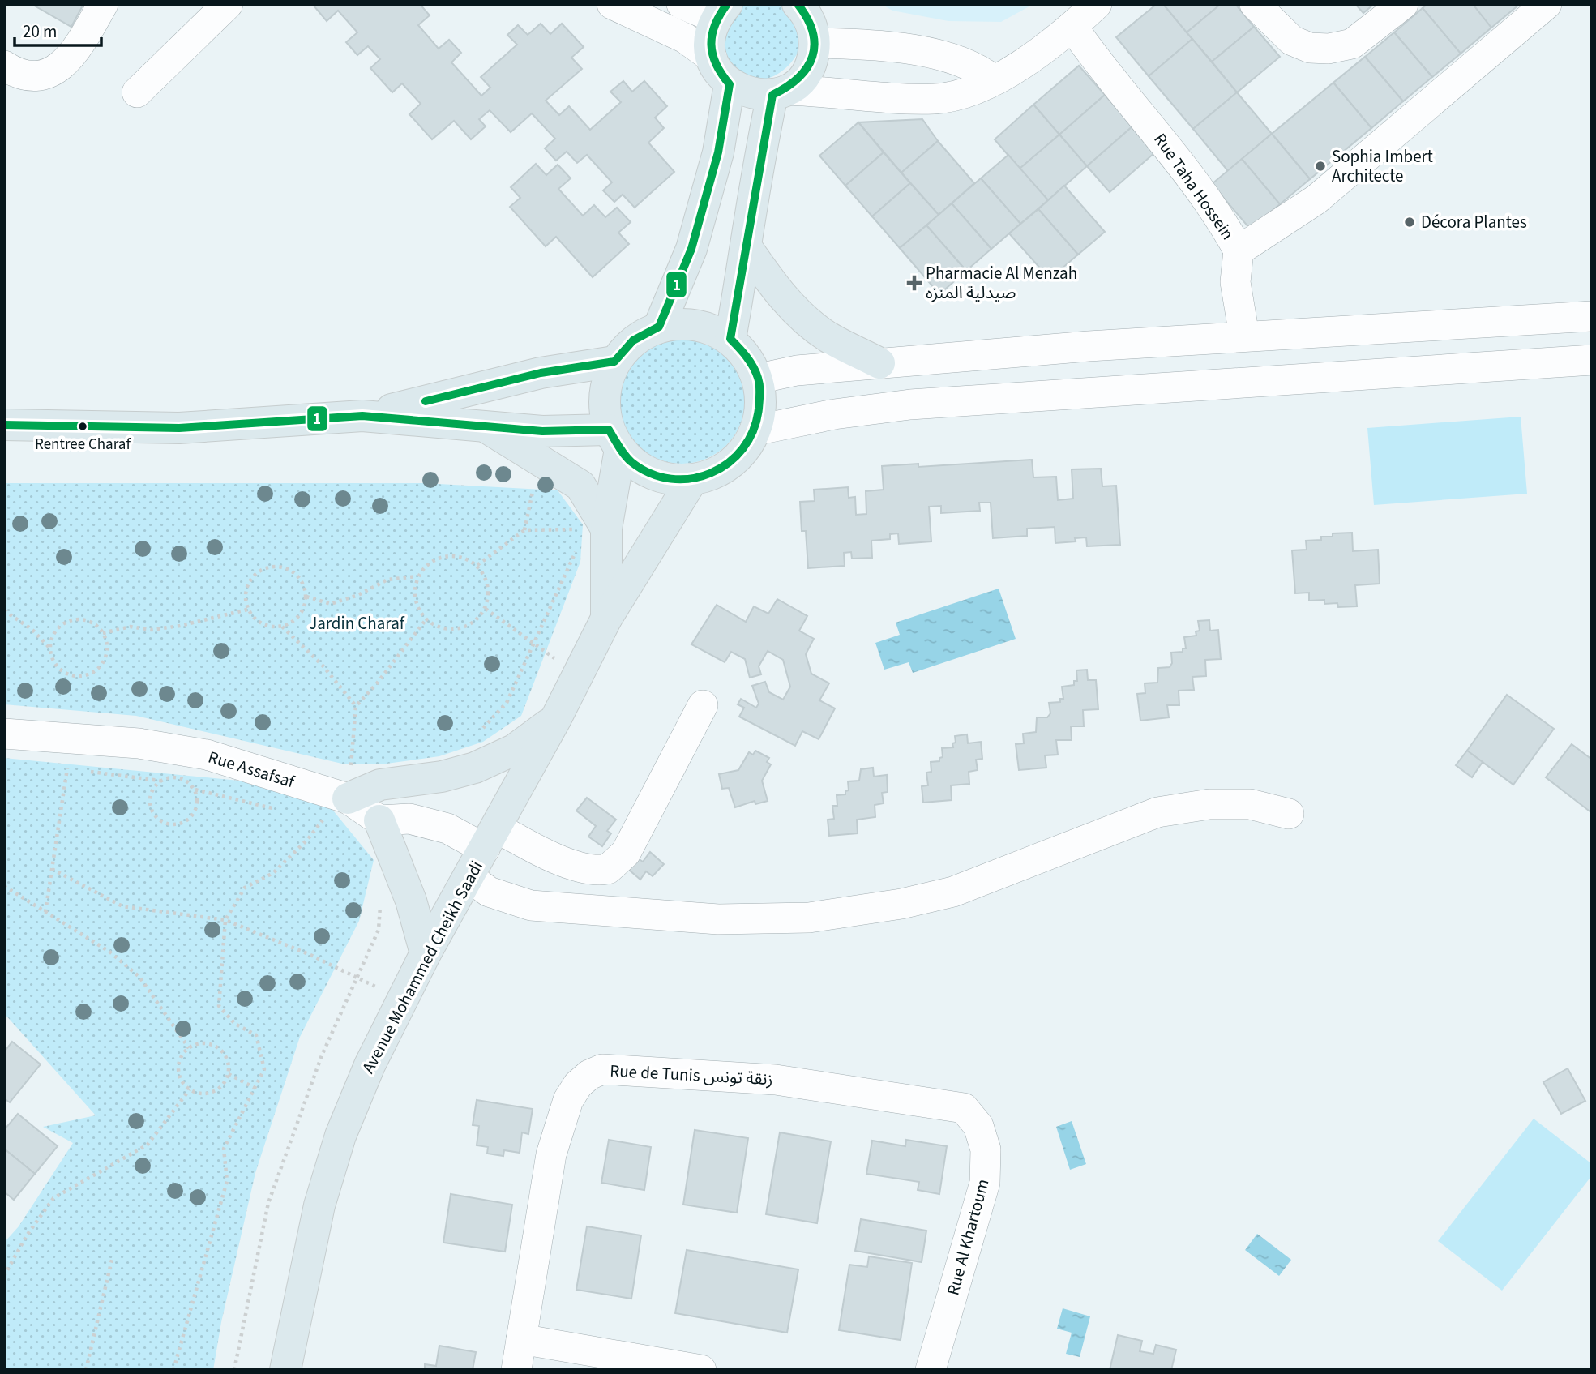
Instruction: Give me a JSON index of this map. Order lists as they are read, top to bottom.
{
  "streets": {
    "main road": ["Avenue Mohammed Cheikh Saadi"],
    "street": [
      "Rue Taha Hossein",
      "Rue Assafsaf",
      "Rue de Tunis زنقة تونس",
      "Rue Al Khartoum"
    ]
  },
  "crossings": [
    ["Rue de Tunis زنقة تونس", "Rue Al Khartoum"]
  ],
  "parks": ["Jardin Charaf"],
  "places": {
    "other": ["Sophia Imbert Architecte", "Décora Plantes", "Rentree Charaf"],
    "health": ["Pharmacie Al Menzah صيدلية المنزه"]
  },
  "lines": ["transit line 1"],
  "scale_bar": "20 m"
}
